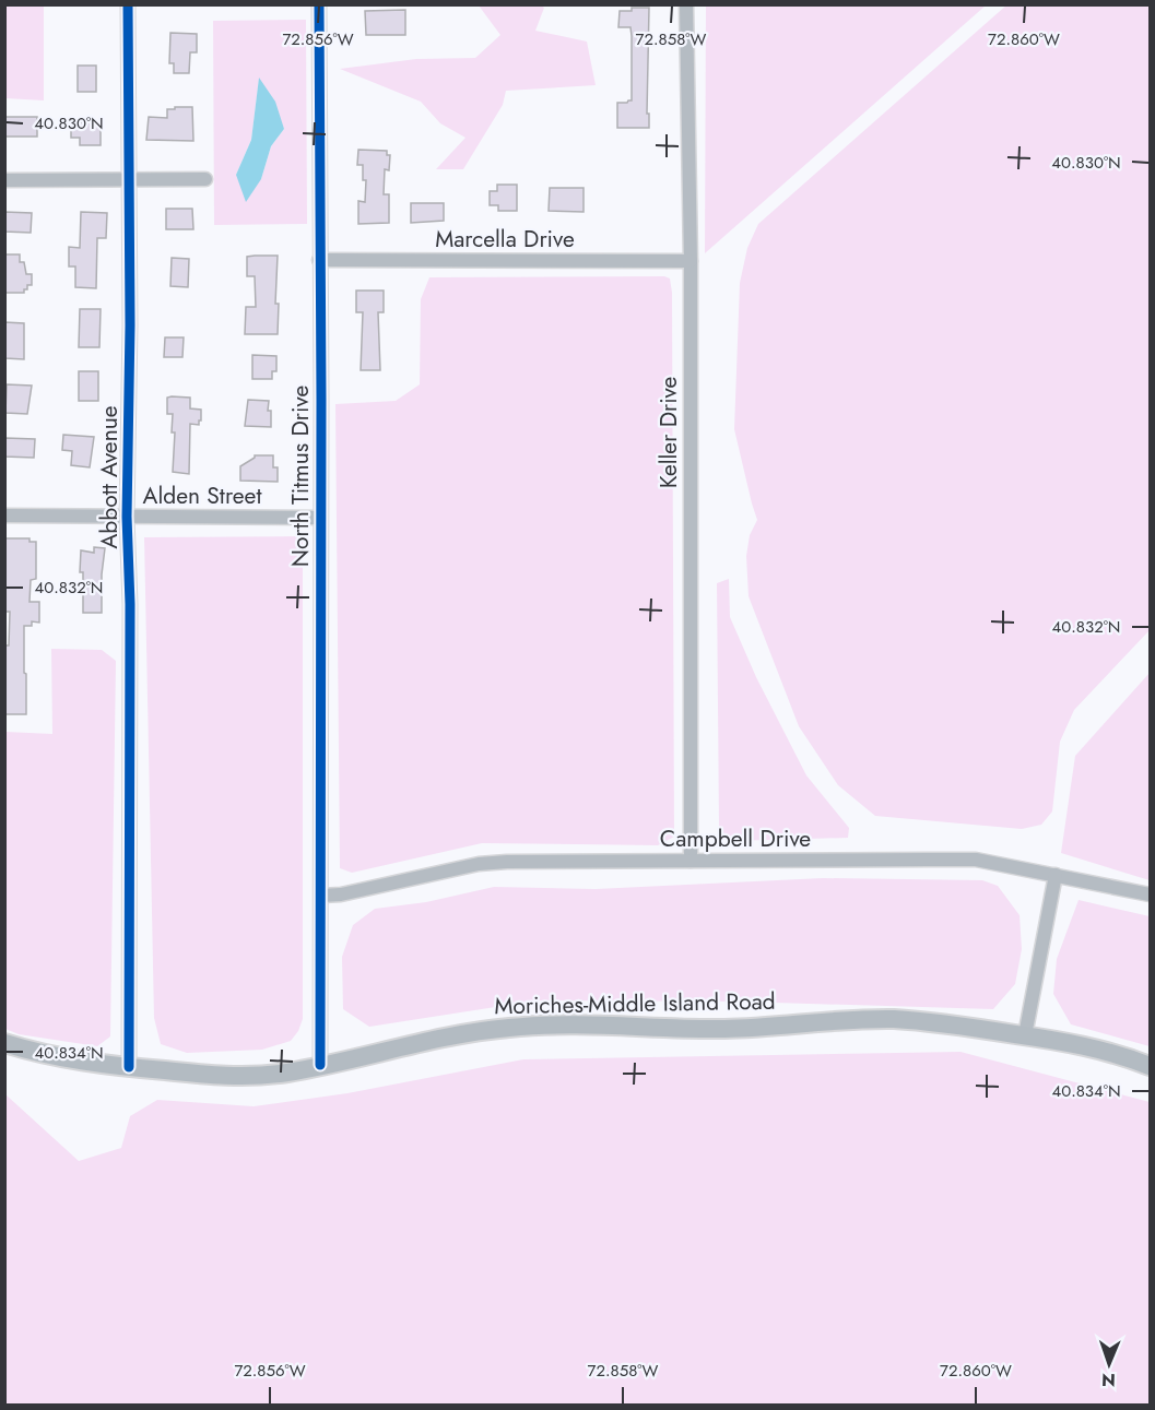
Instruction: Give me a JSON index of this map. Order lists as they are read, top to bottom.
{
  "streets": {
    "main road": ["Moriches-Middle Island Road"],
    "street": [
      "Marcella Drive",
      "Keller Drive",
      "North Titmus Drive",
      "Abbott Avenue",
      "Alden Street",
      "Campbell Drive"
    ]
  },
  "crossings": [
    ["Marcella Drive", "Keller Drive"],
    ["Marcella Drive", "North Titmus Drive"],
    ["Keller Drive", "Campbell Drive"],
    ["North Titmus Drive", "Alden Street"],
    ["North Titmus Drive", "Campbell Drive"],
    ["North Titmus Drive", "Moriches-Middle Island Road"],
    ["Abbott Avenue", "Alden Street"],
    ["Abbott Avenue", "Moriches-Middle Island Road"]
  ],
  "north": "bottom",
  "coordinates": [
    "72.856°W",
    "72.858°W",
    "72.860°W",
    "40.830°N",
    "40.832°N",
    "40.834°N"
  ]
}
